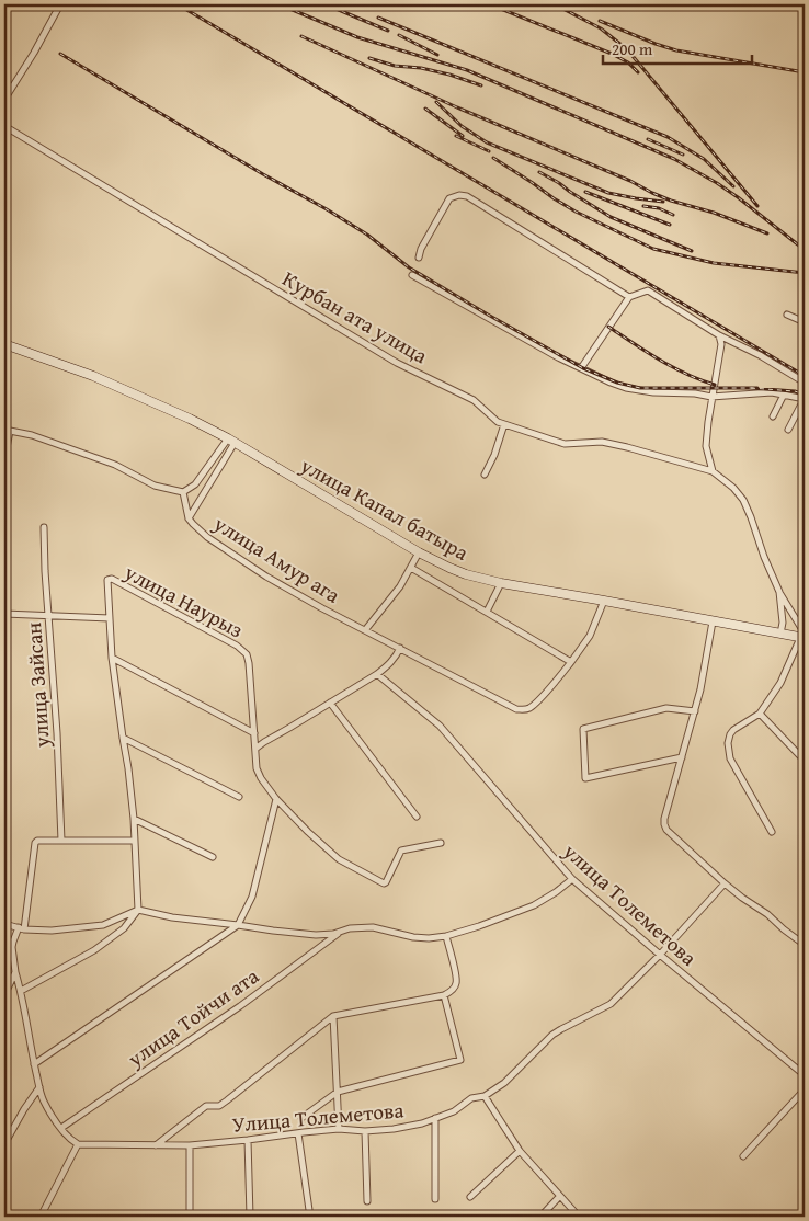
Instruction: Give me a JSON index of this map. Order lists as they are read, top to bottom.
{
  "streets": {
    "main road": ["улица Капал батыра"],
    "street": [
      "Курбан ата улица",
      "улица Амур ага",
      "улица Наурыз",
      "улица Зайсан",
      "улица Толеметова",
      "улица Тойчи ата",
      "Улица Толеметова"
    ]
  },
  "crossings": [
    ["улица Толеметова", "Улица Толеметова"]
  ],
  "scale_bar": "200 m"
}
